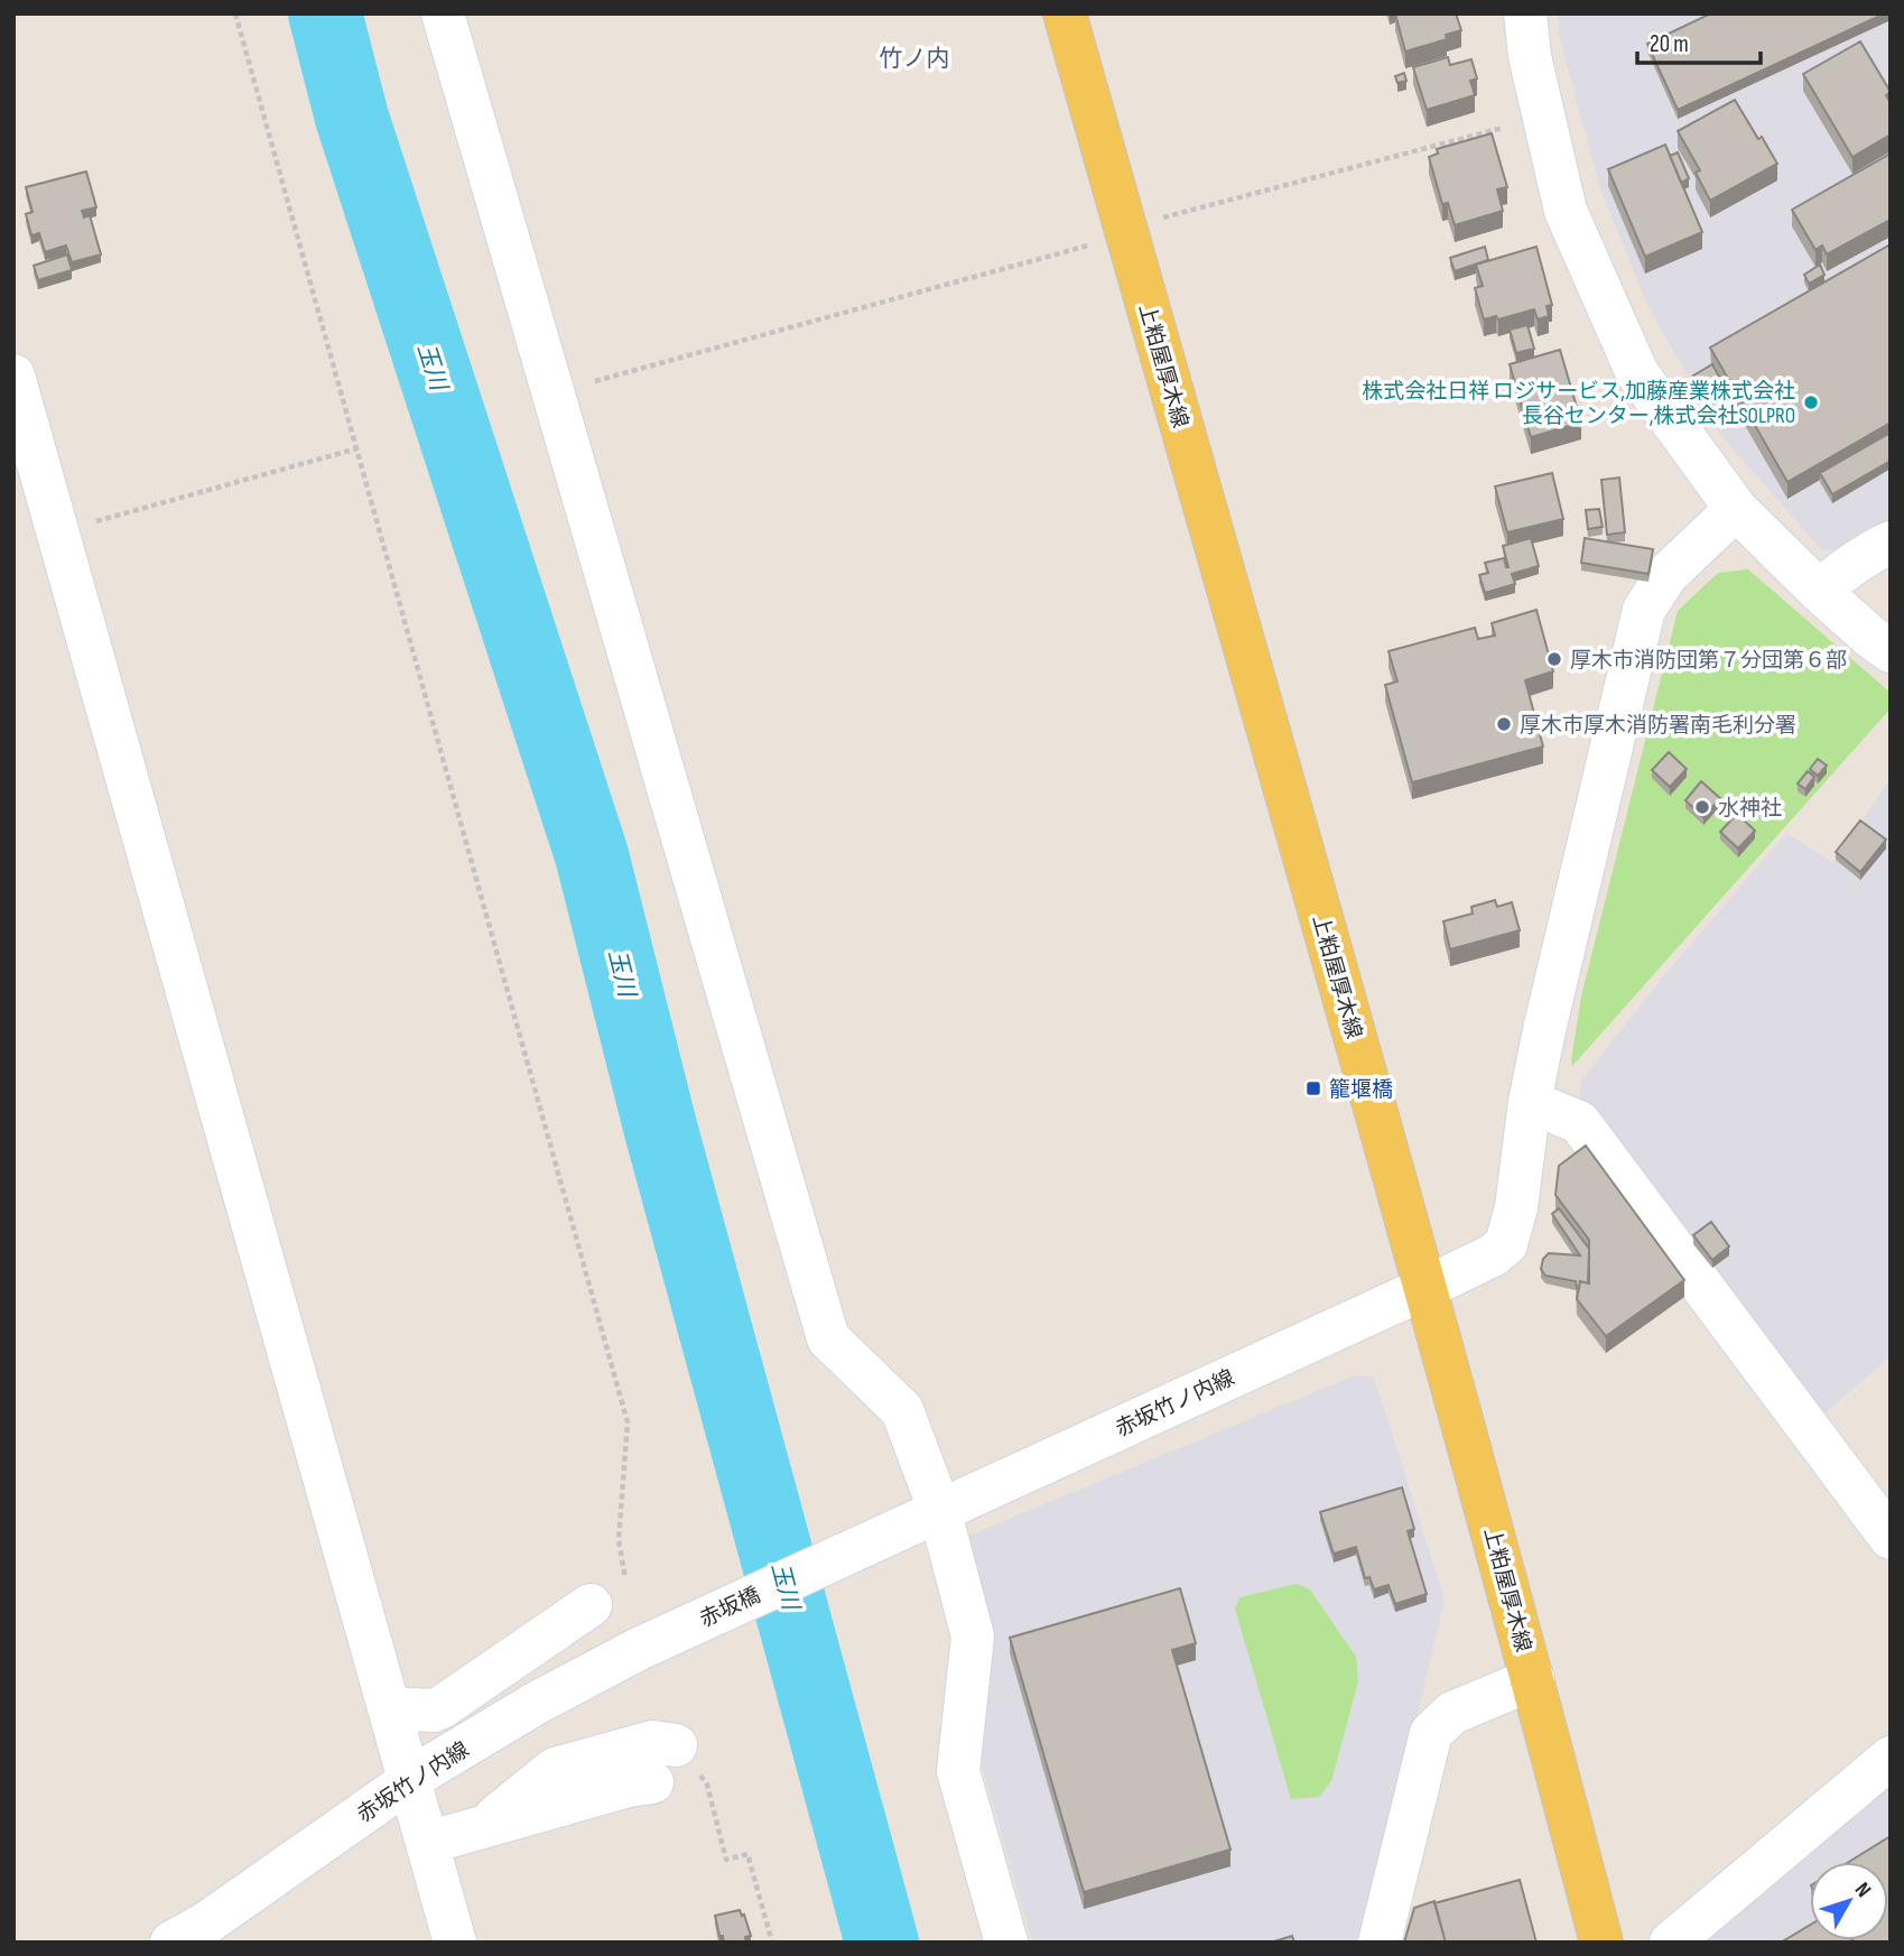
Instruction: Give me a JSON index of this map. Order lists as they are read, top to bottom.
{
  "streets": {
    "main road": ["上粕屋厚木線"],
    "street": ["赤坂竹ノ内線", "赤坂橋"]
  },
  "crossings": [
    ["上粕屋厚木線", "赤坂竹ノ内線"],
    ["赤坂竹ノ内線", "赤坂橋"]
  ],
  "districts": ["竹ノ内"],
  "water": ["玉川"],
  "places": {
    "other": [
      "株式会社日祥 ロジサービス,加藤産業株式会社 長谷センター,株式会社SOLPRO",
      "厚木市消防団第７分団第６部",
      "厚木市厚木消防署南毛利分署",
      "水神社"
    ],
    "transit": ["籠堰橋"]
  },
  "scale_bar": "20 m",
  "north": "top right"
}
